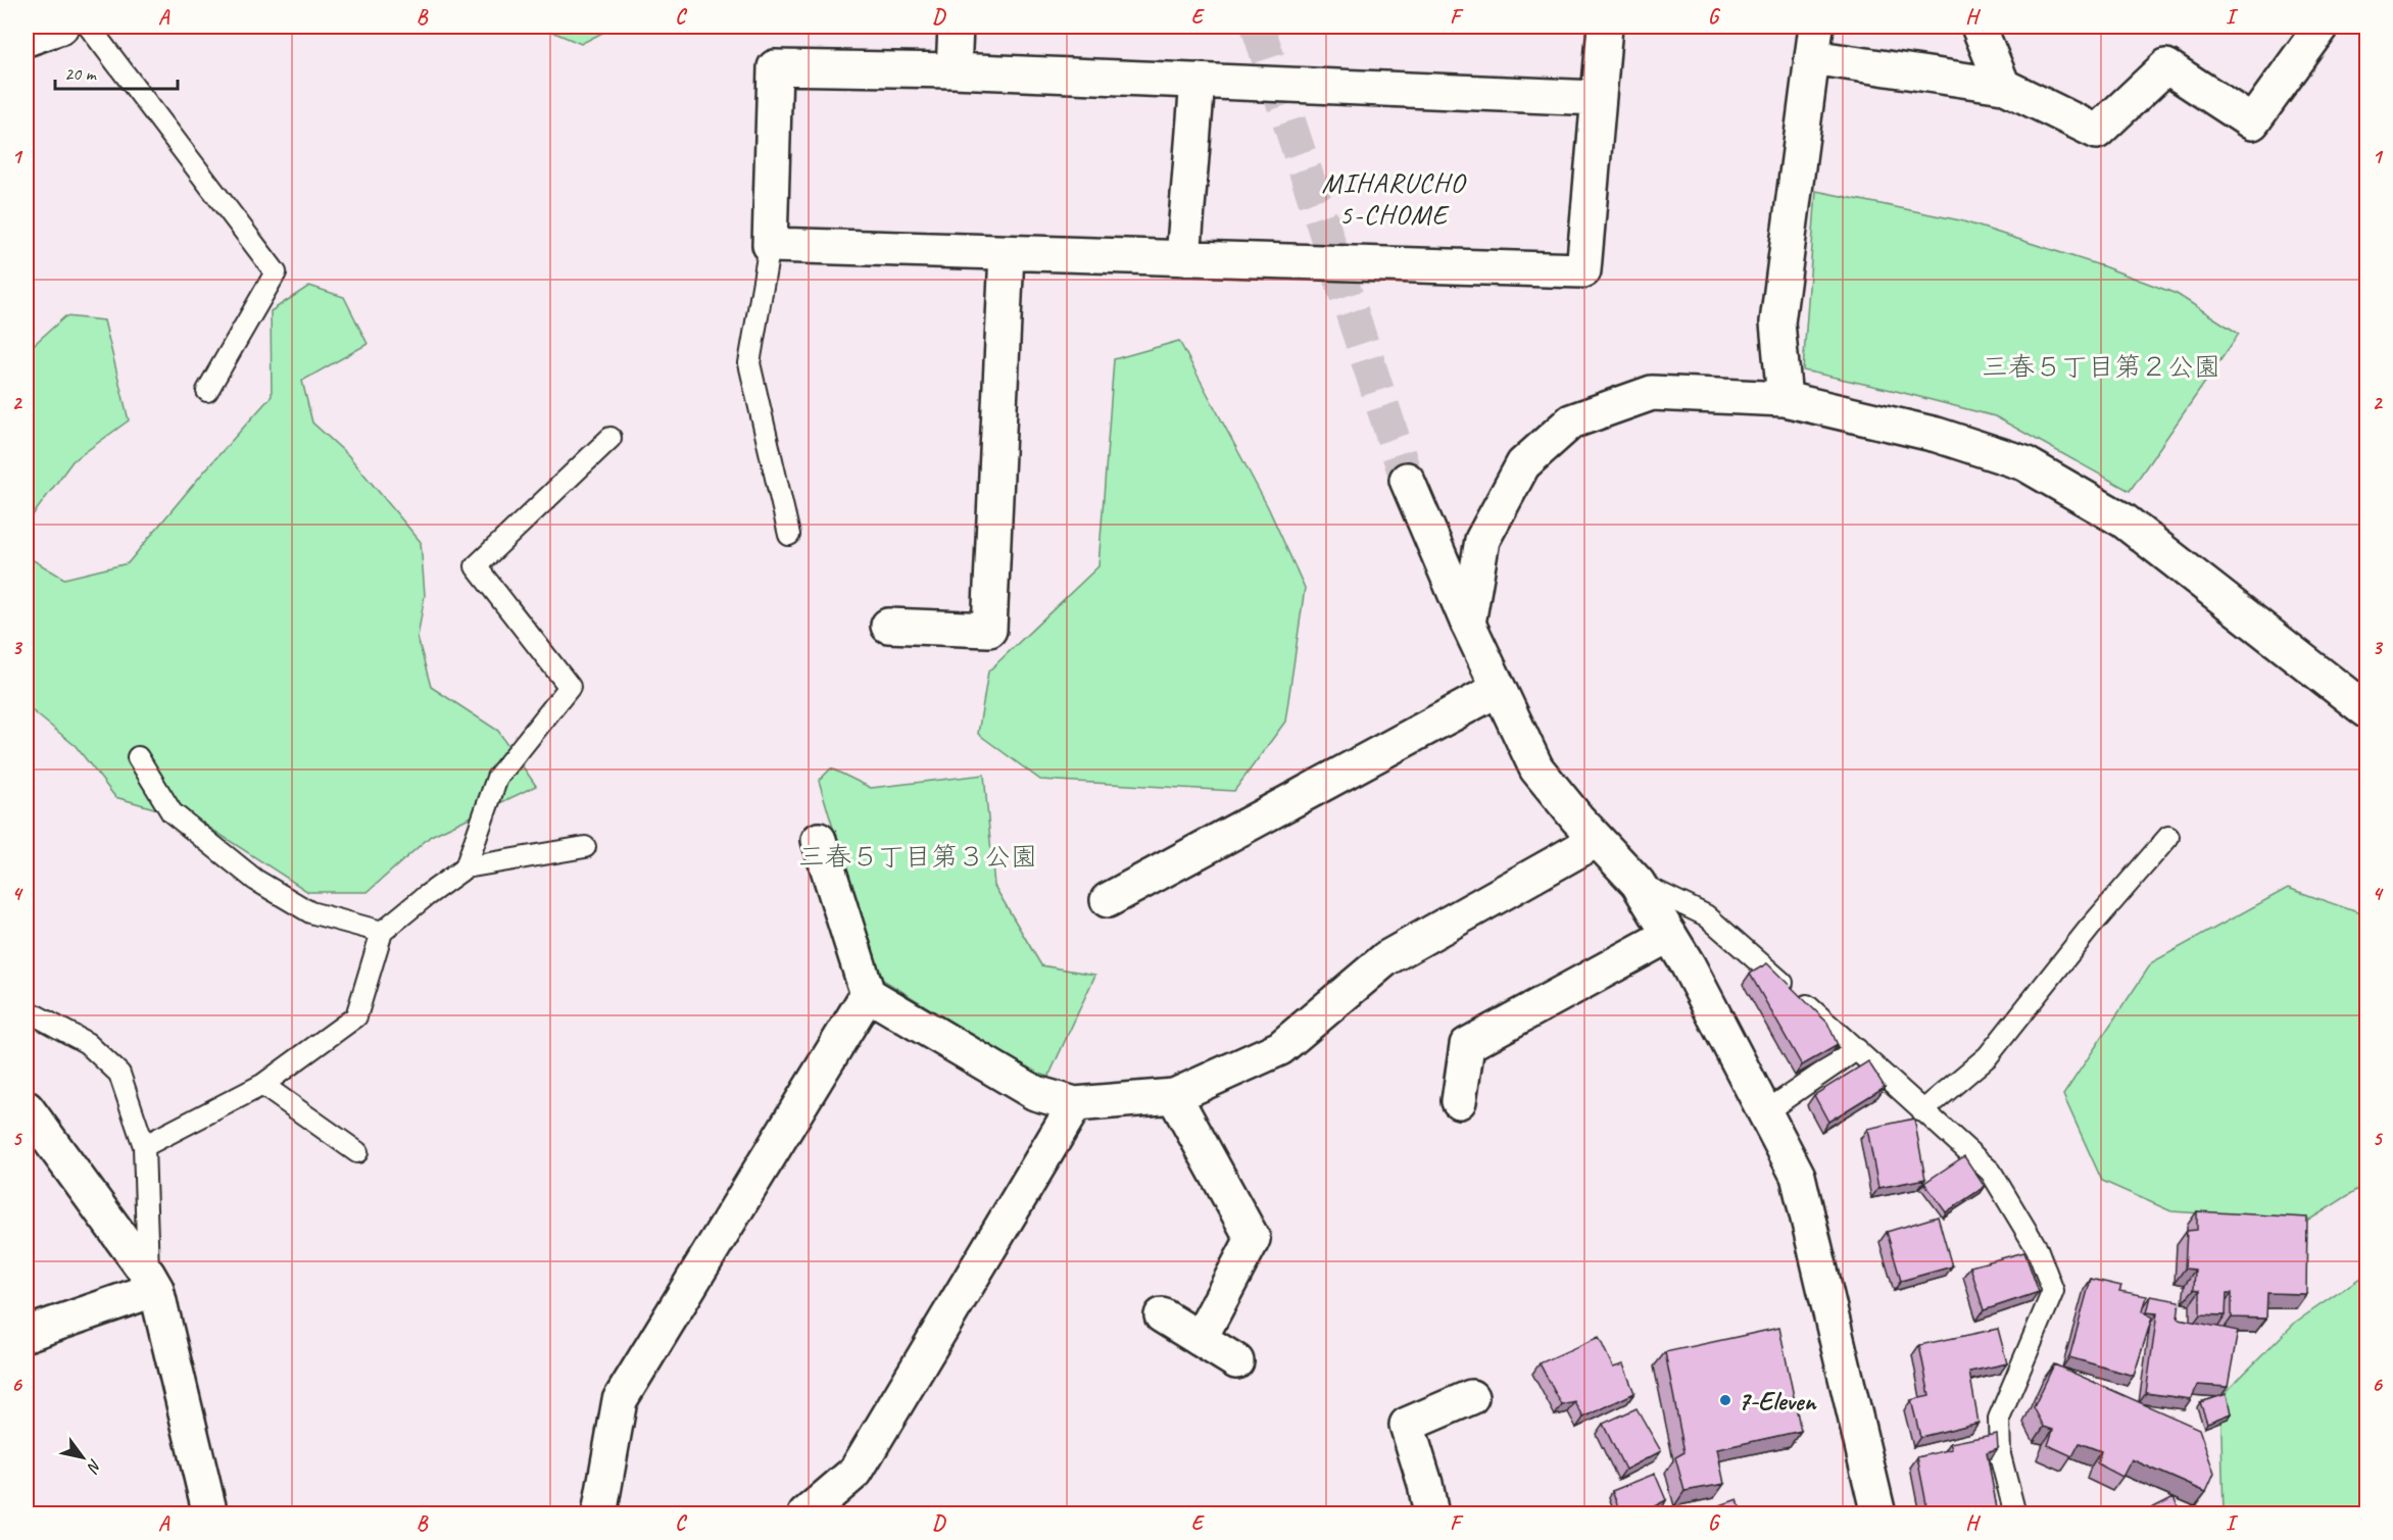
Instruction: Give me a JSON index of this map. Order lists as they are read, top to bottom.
{
  "districts": ["MIHARUCHO 5-CHOME"],
  "parks": ["三春５丁目第２公園", "三春５丁目第３公園"],
  "places": ["7-Eleven"],
  "scale_bar": "20 m",
  "north": "bottom right",
  "grid": {
    "columns": [
      "A",
      "B",
      "C",
      "D",
      "E",
      "F",
      "G",
      "H",
      "I"
    ],
    "rows": [
      "1",
      "2",
      "3",
      "4",
      "5",
      "6"
    ]
  }
}
